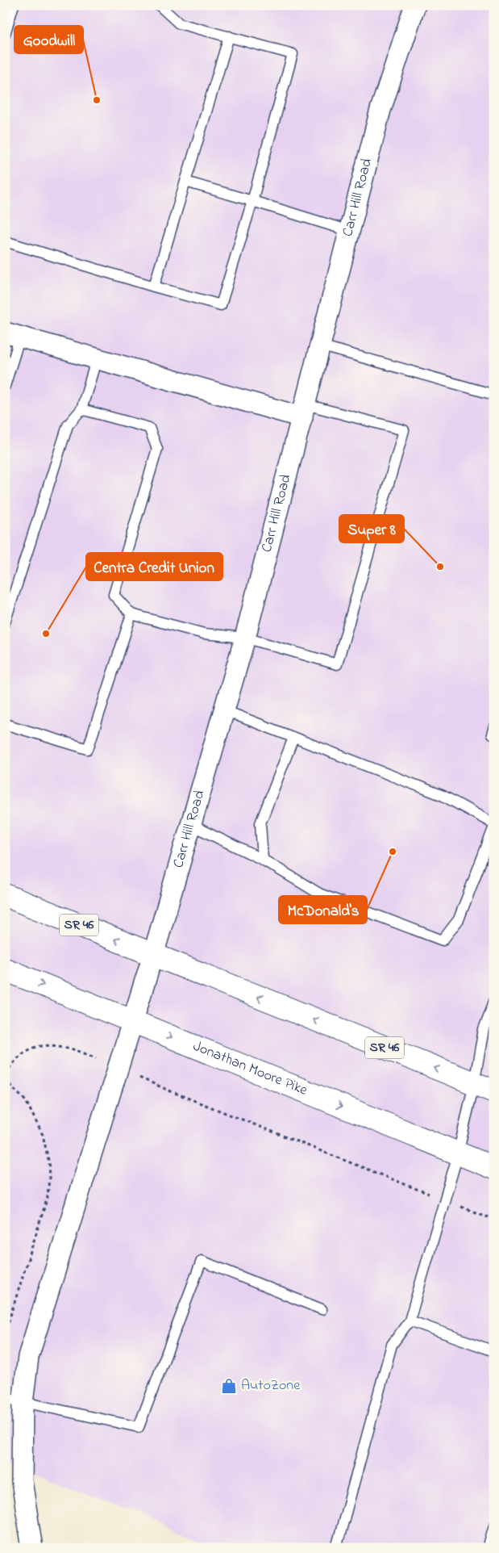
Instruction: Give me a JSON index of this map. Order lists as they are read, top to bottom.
{
  "streets": {
    "highway": ["SR 46", "Jonathan Moore Pike"],
    "street": ["Carr Hill Road"]
  },
  "crossings": [
    ["Carr Hill Road", "SR 46"],
    ["Carr Hill Road", "Jonathan Moore Pike"]
  ],
  "places": {
    "other": [
      "Goodwill",
      "Super 8",
      "Centra Credit Union",
      "McDonald's"
    ],
    "shop": ["AutoZone"]
  }
}
